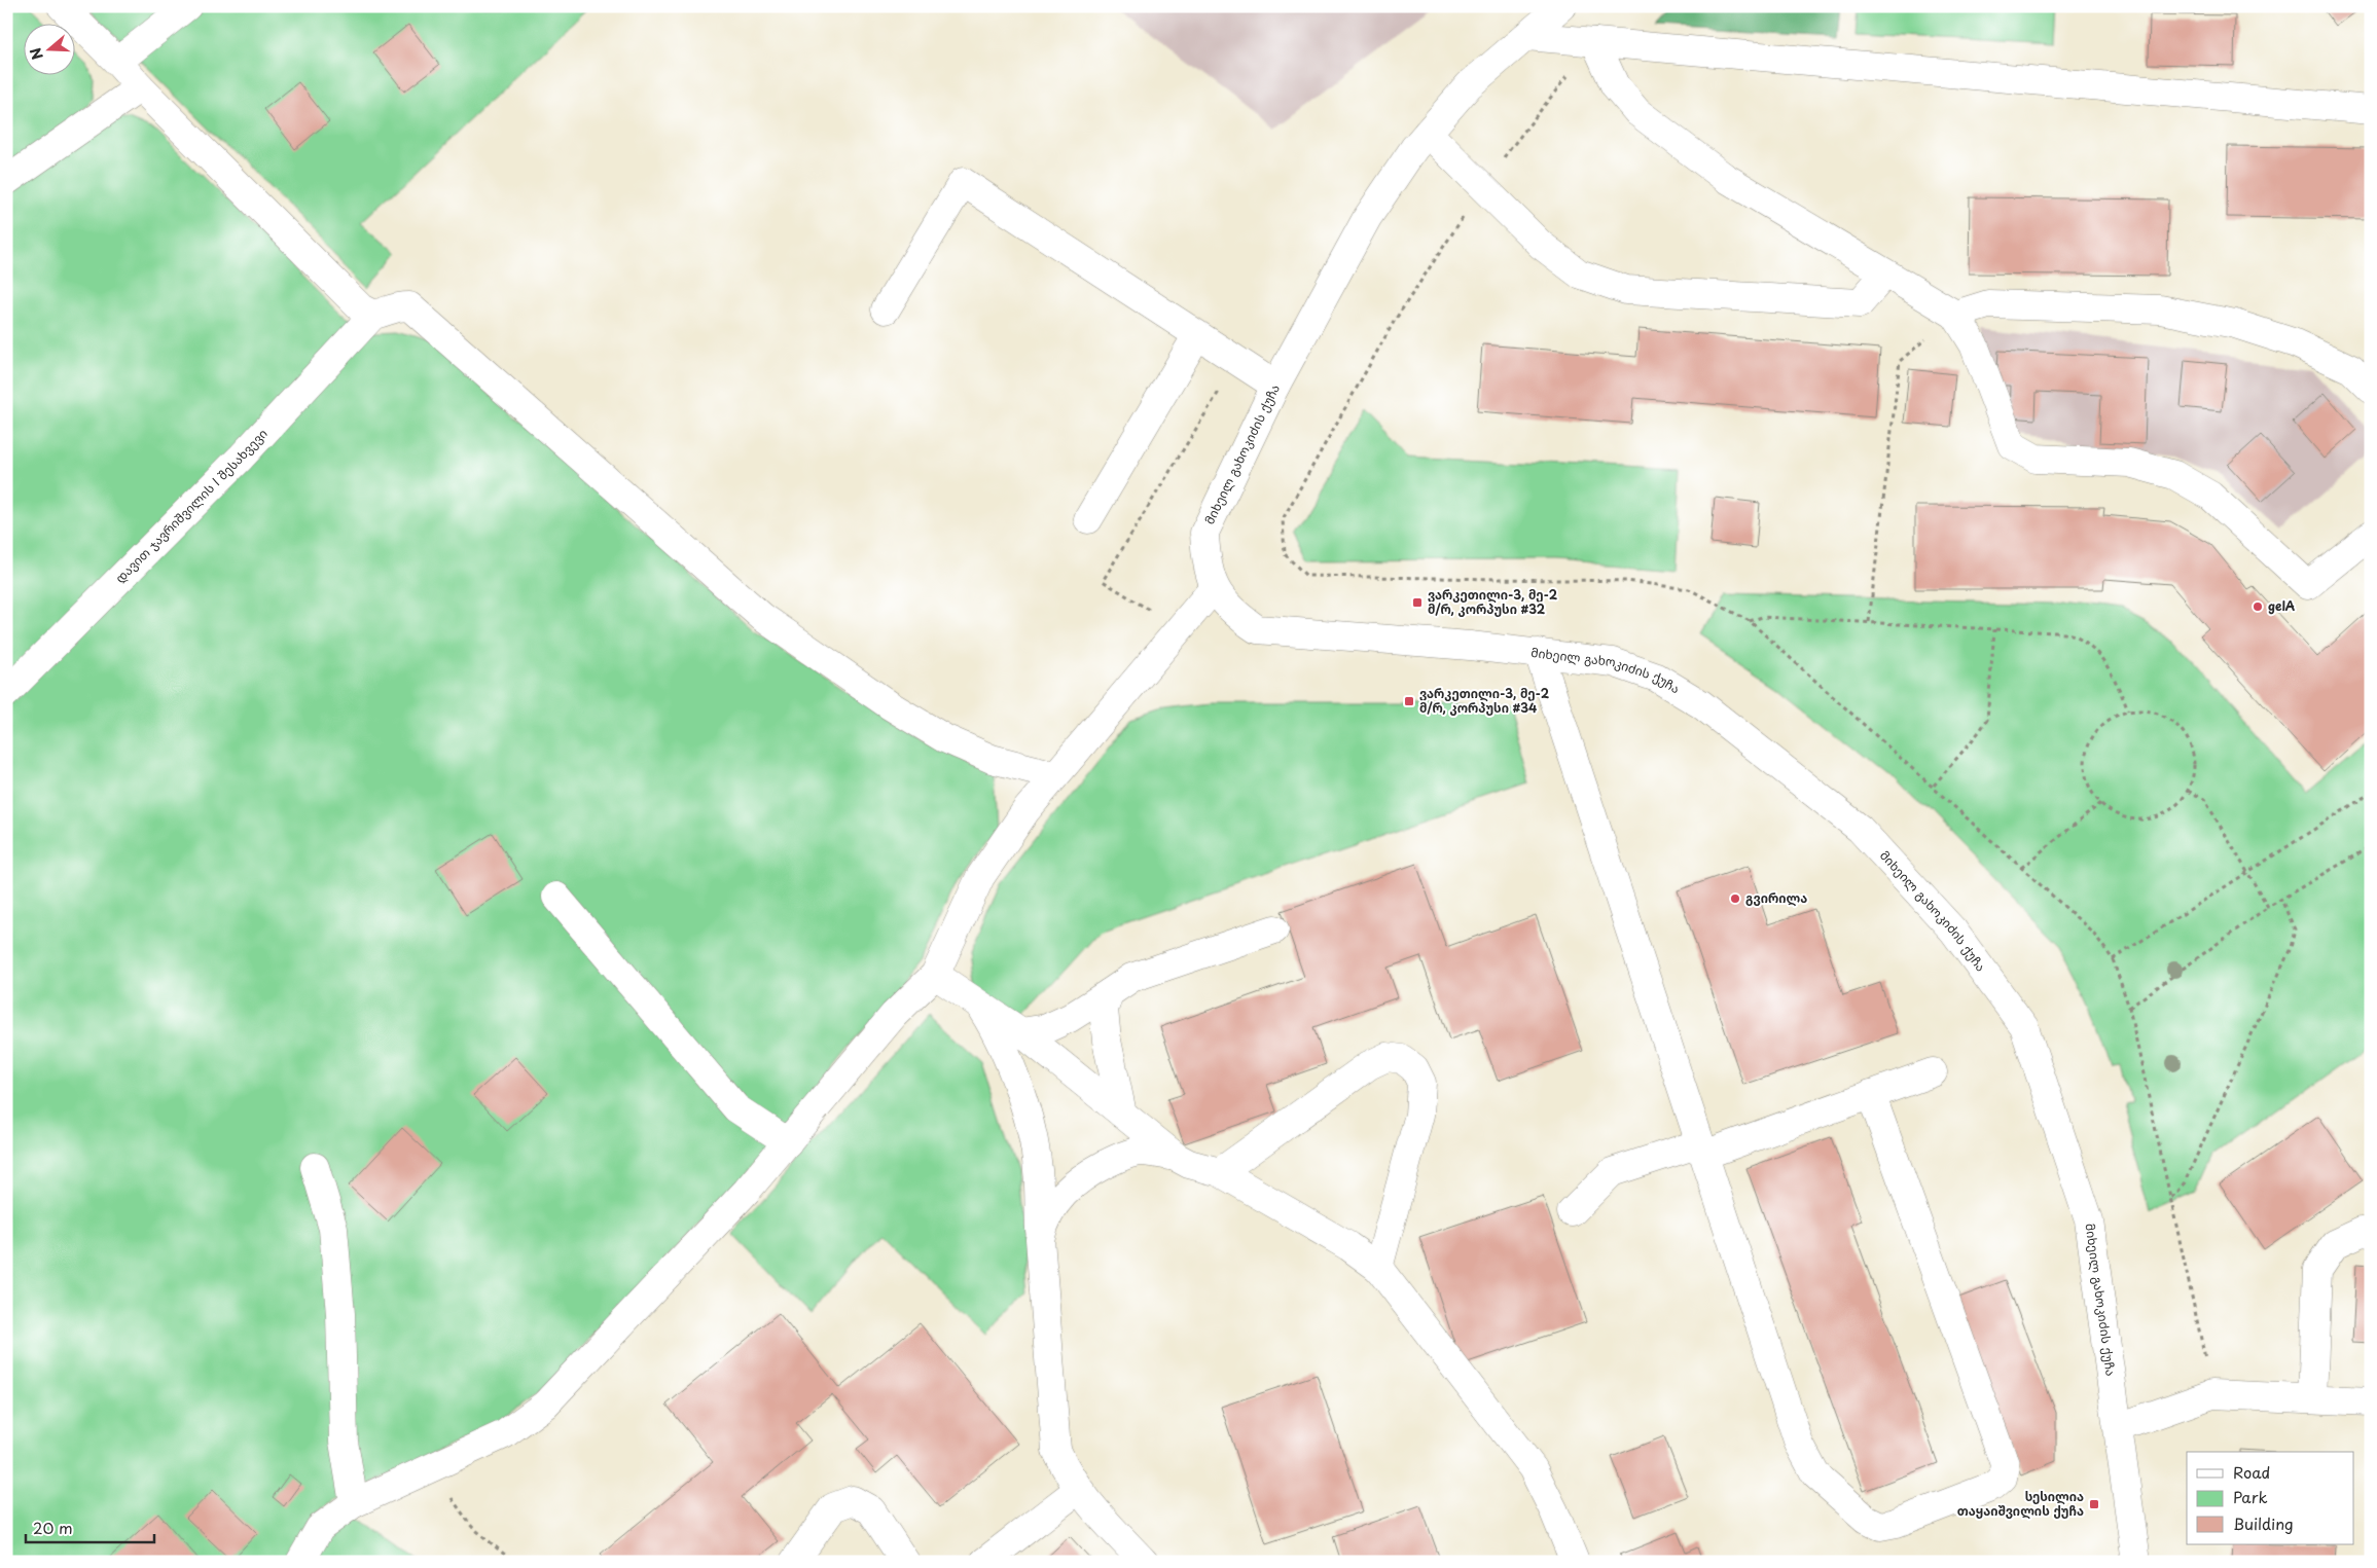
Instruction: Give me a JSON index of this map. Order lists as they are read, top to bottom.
{
  "streets": {
    "street": ["მიხეილ გახოკიძის ქუჩა", "დავით ჯავრიშვილის I შესახვევი"]
  },
  "places": {
    "transit": ["ვარკეთილი-3, მე-2 მ/რ, კორპუსი #32", "ვარკეთილი-3, მე-2 მ/რ, კორპუსი #34", "სესილია თაყაიშვილის ქუჩა"],
    "other": ["gelA", "გვირილა"]
  },
  "legend": ["Road", "Park", "Building"],
  "scale_bar": "20 m",
  "north": "left"
}
